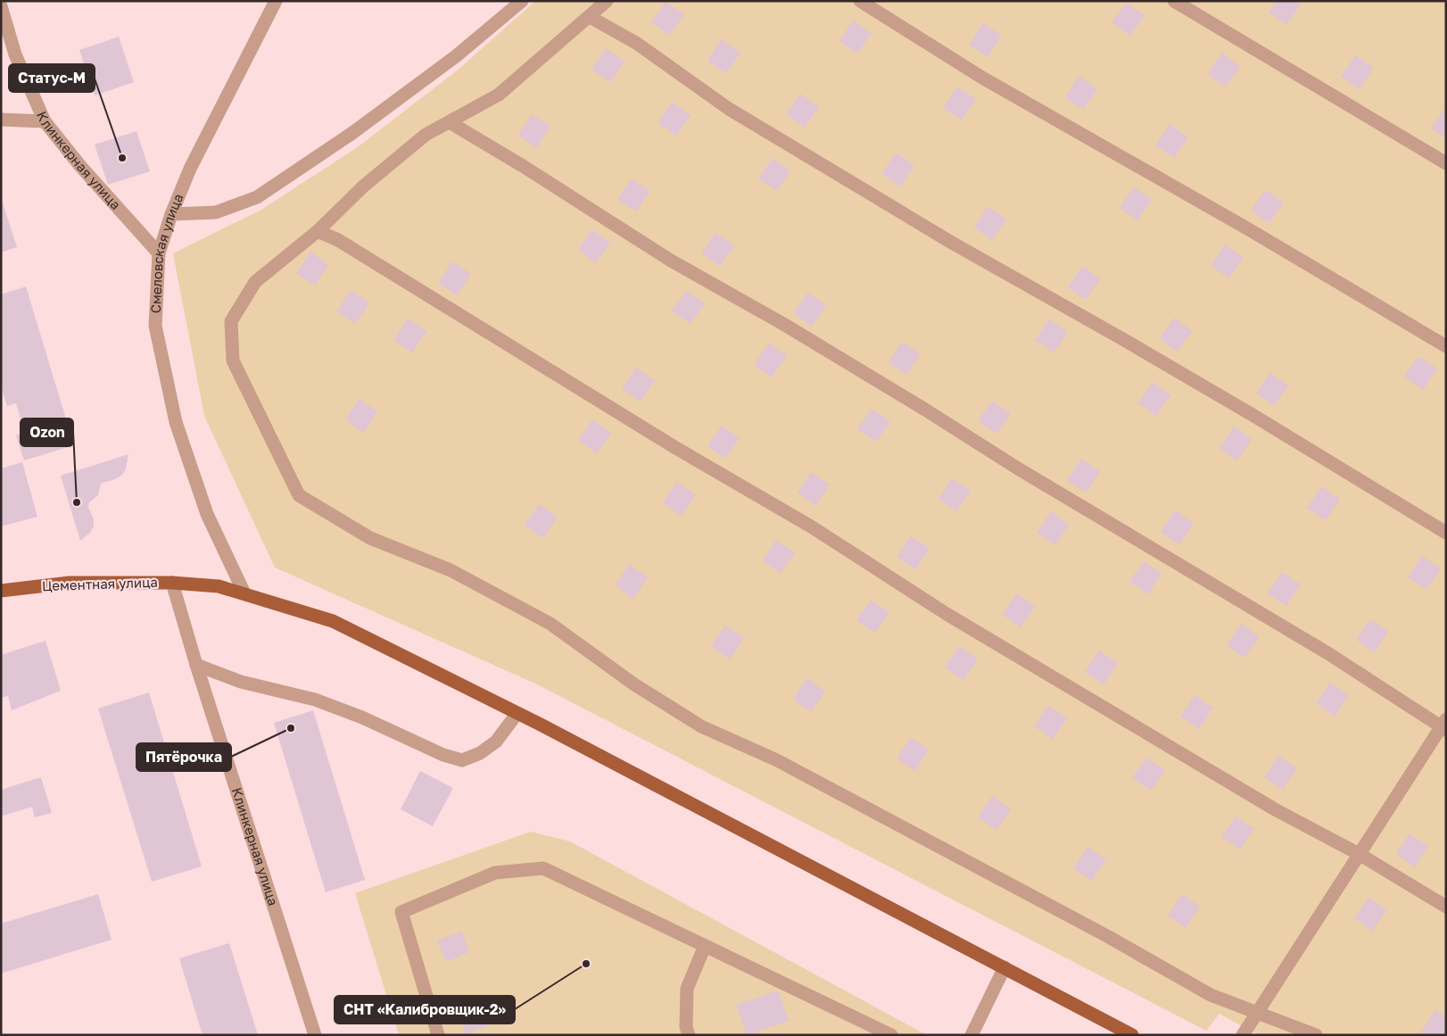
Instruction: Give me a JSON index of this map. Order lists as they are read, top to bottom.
{
  "streets": {
    "main road": ["Цементная улица"],
    "street": ["Клинкерная улица", "Смеловская улица"]
  },
  "crossings": [
    ["Клинкерная улица", "Смеловская улица"],
    ["Клинкерная улица", "Цементная улица"],
    ["Смеловская улица", "Цементная улица"]
  ],
  "places": [
    "Статус-М",
    "Ozon",
    "Пятёрочка",
    "СНТ «Калибровщик-2»"
  ]
}
